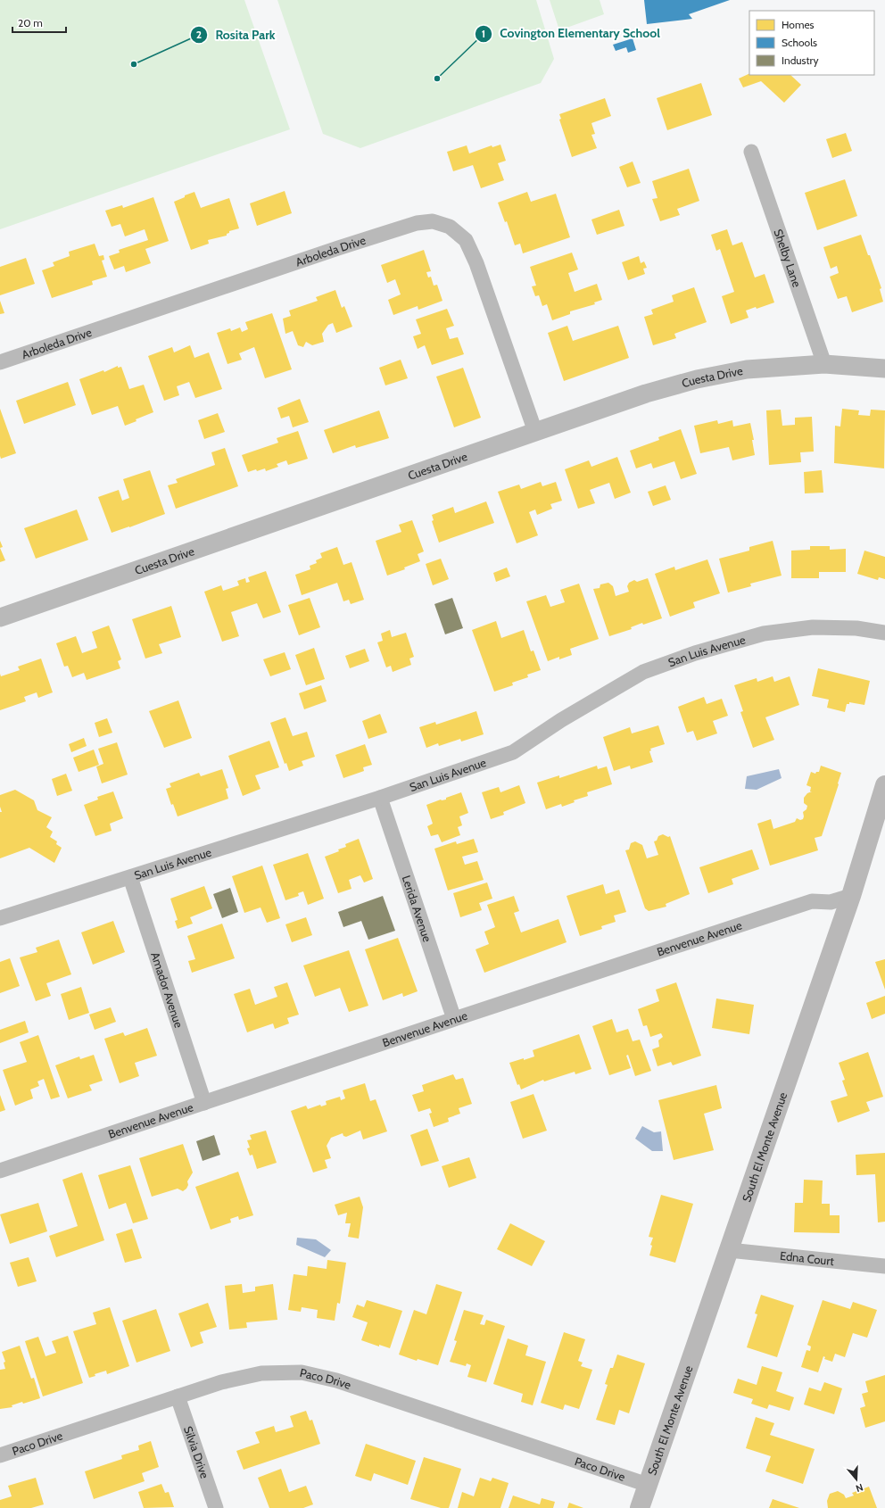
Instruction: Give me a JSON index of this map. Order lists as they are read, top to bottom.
{
  "streets": {
    "main road": ["South El Monte Avenue"],
    "street": [
      "Arboleda Drive",
      "Shelby Lane",
      "Cuesta Drive",
      "San Luis Avenue",
      "Lerida Avenue",
      "Benvenue Avenue",
      "Amador Avenue",
      "Edna Court",
      "Paco Drive",
      "Silvia Drive"
    ]
  },
  "crossings": [
    ["Arboleda Drive", "Cuesta Drive"],
    ["Shelby Lane", "Cuesta Drive"],
    ["San Luis Avenue", "Lerida Avenue"],
    ["San Luis Avenue", "Amador Avenue"],
    ["Lerida Avenue", "Benvenue Avenue"],
    ["Benvenue Avenue", "Amador Avenue"],
    ["Benvenue Avenue", "South El Monte Avenue"],
    ["South El Monte Avenue", "Edna Court"],
    ["South El Monte Avenue", "Paco Drive"],
    ["Paco Drive", "Silvia Drive"]
  ],
  "places": ["Rosita Park", "Covington Elementary School"],
  "legend": ["Homes", "Schools", "Industry"],
  "scale_bar": "20 m",
  "north": "bottom"
}
